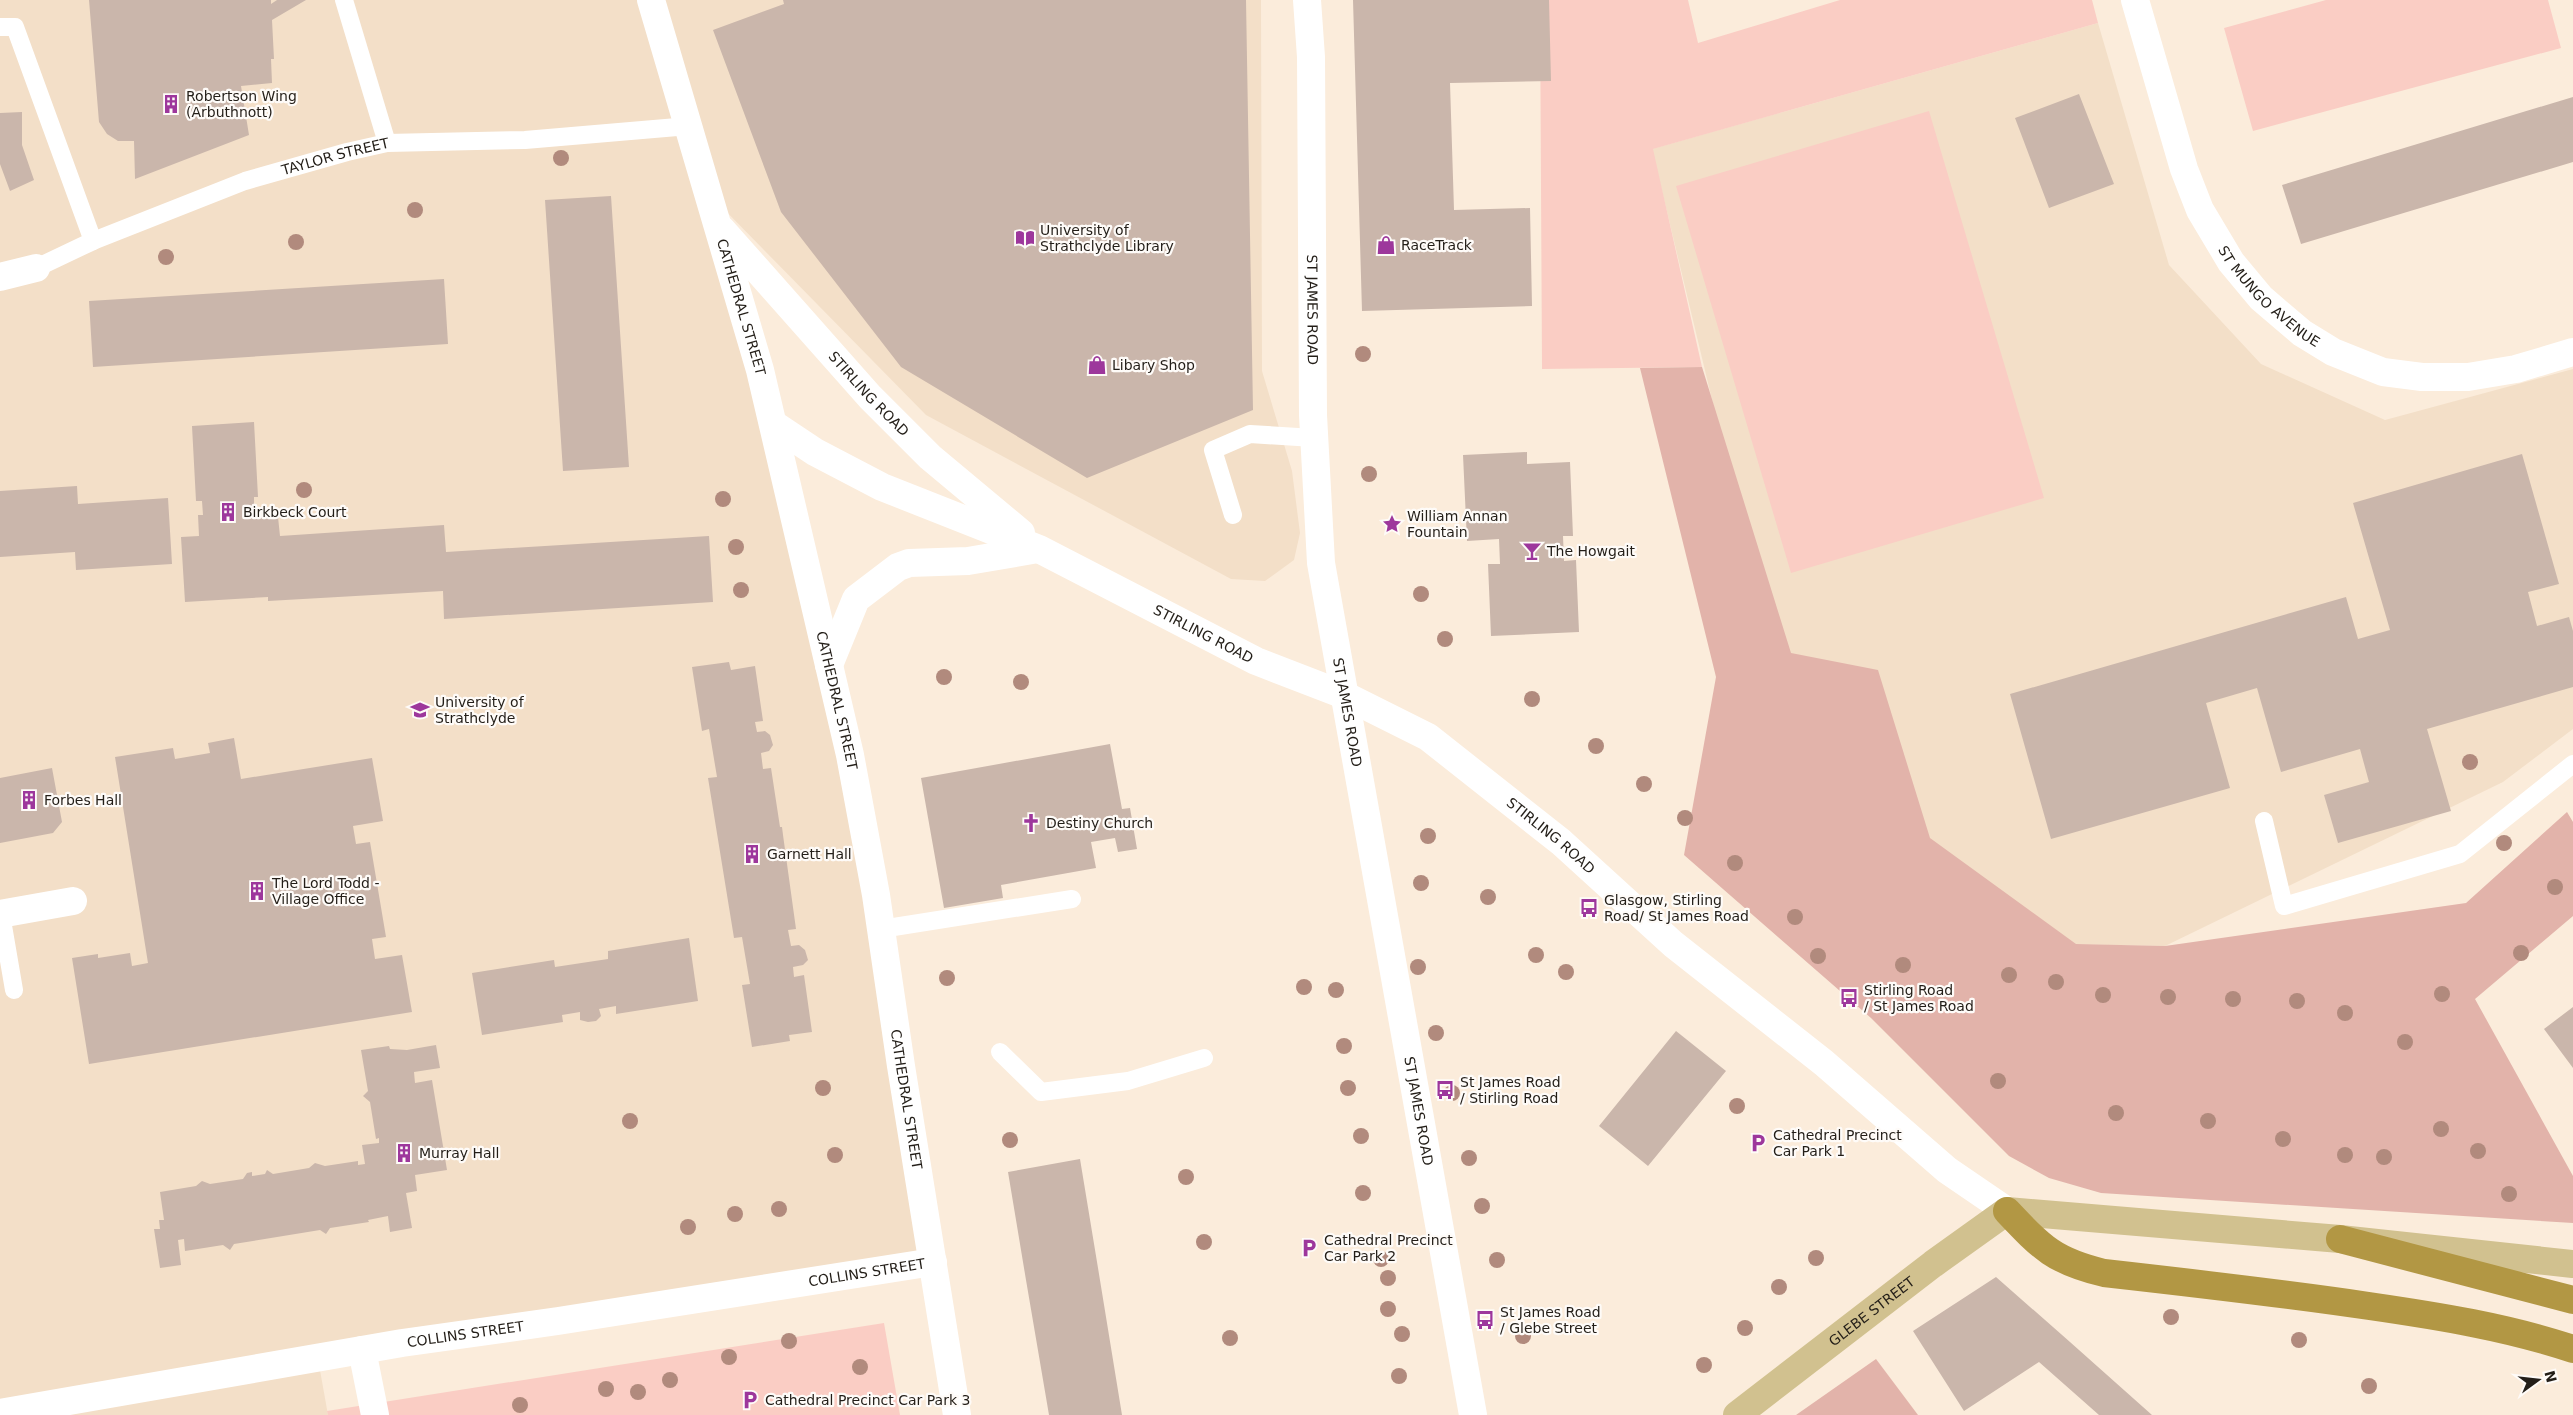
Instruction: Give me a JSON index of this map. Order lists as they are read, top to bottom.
{
  "streets": {
    "main road": ["GLEBE STREET"],
    "street": [
      "TAYLOR STREET",
      "ST MUNGO AVENUE",
      "CATHEDRAL STREET",
      "ST JAMES ROAD",
      "STIRLING ROAD",
      "COLLINS STREET"
    ]
  },
  "crossings": [
    ["TAYLOR STREET", "CATHEDRAL STREET"],
    ["CATHEDRAL STREET", "STIRLING ROAD"],
    ["CATHEDRAL STREET", "COLLINS STREET"],
    ["ST JAMES ROAD", "STIRLING ROAD"],
    ["STIRLING ROAD", "GLEBE STREET"]
  ],
  "places": {
    "building": [
      "Robertson Wing (Arbuthnott)",
      "Birkbeck Court",
      "Forbes Hall",
      "Garnett Hall",
      "The Lord Todd - Village Office",
      "Murray Hall"
    ],
    "library": ["University of Strathclyde Library"],
    "shop": ["RaceTrack", "Libary Shop"],
    "place": ["William Annan Fountain"],
    "bar": ["The Howgait"],
    "school or university": ["University of Strathclyde"],
    "church": ["Destiny Church"],
    "bus stop": [
      "Glasgow, Stirling Road/ St James Road",
      "Stirling Road / St James Road",
      "St James Road / Stirling Road",
      "St James Road / Glebe Street"
    ],
    "parking": ["Cathedral Precinct Car Park 1", "Cathedral Precinct Car Park 2", "Cathedral Precinct Car Park 3"]
  },
  "north": "right"
}
